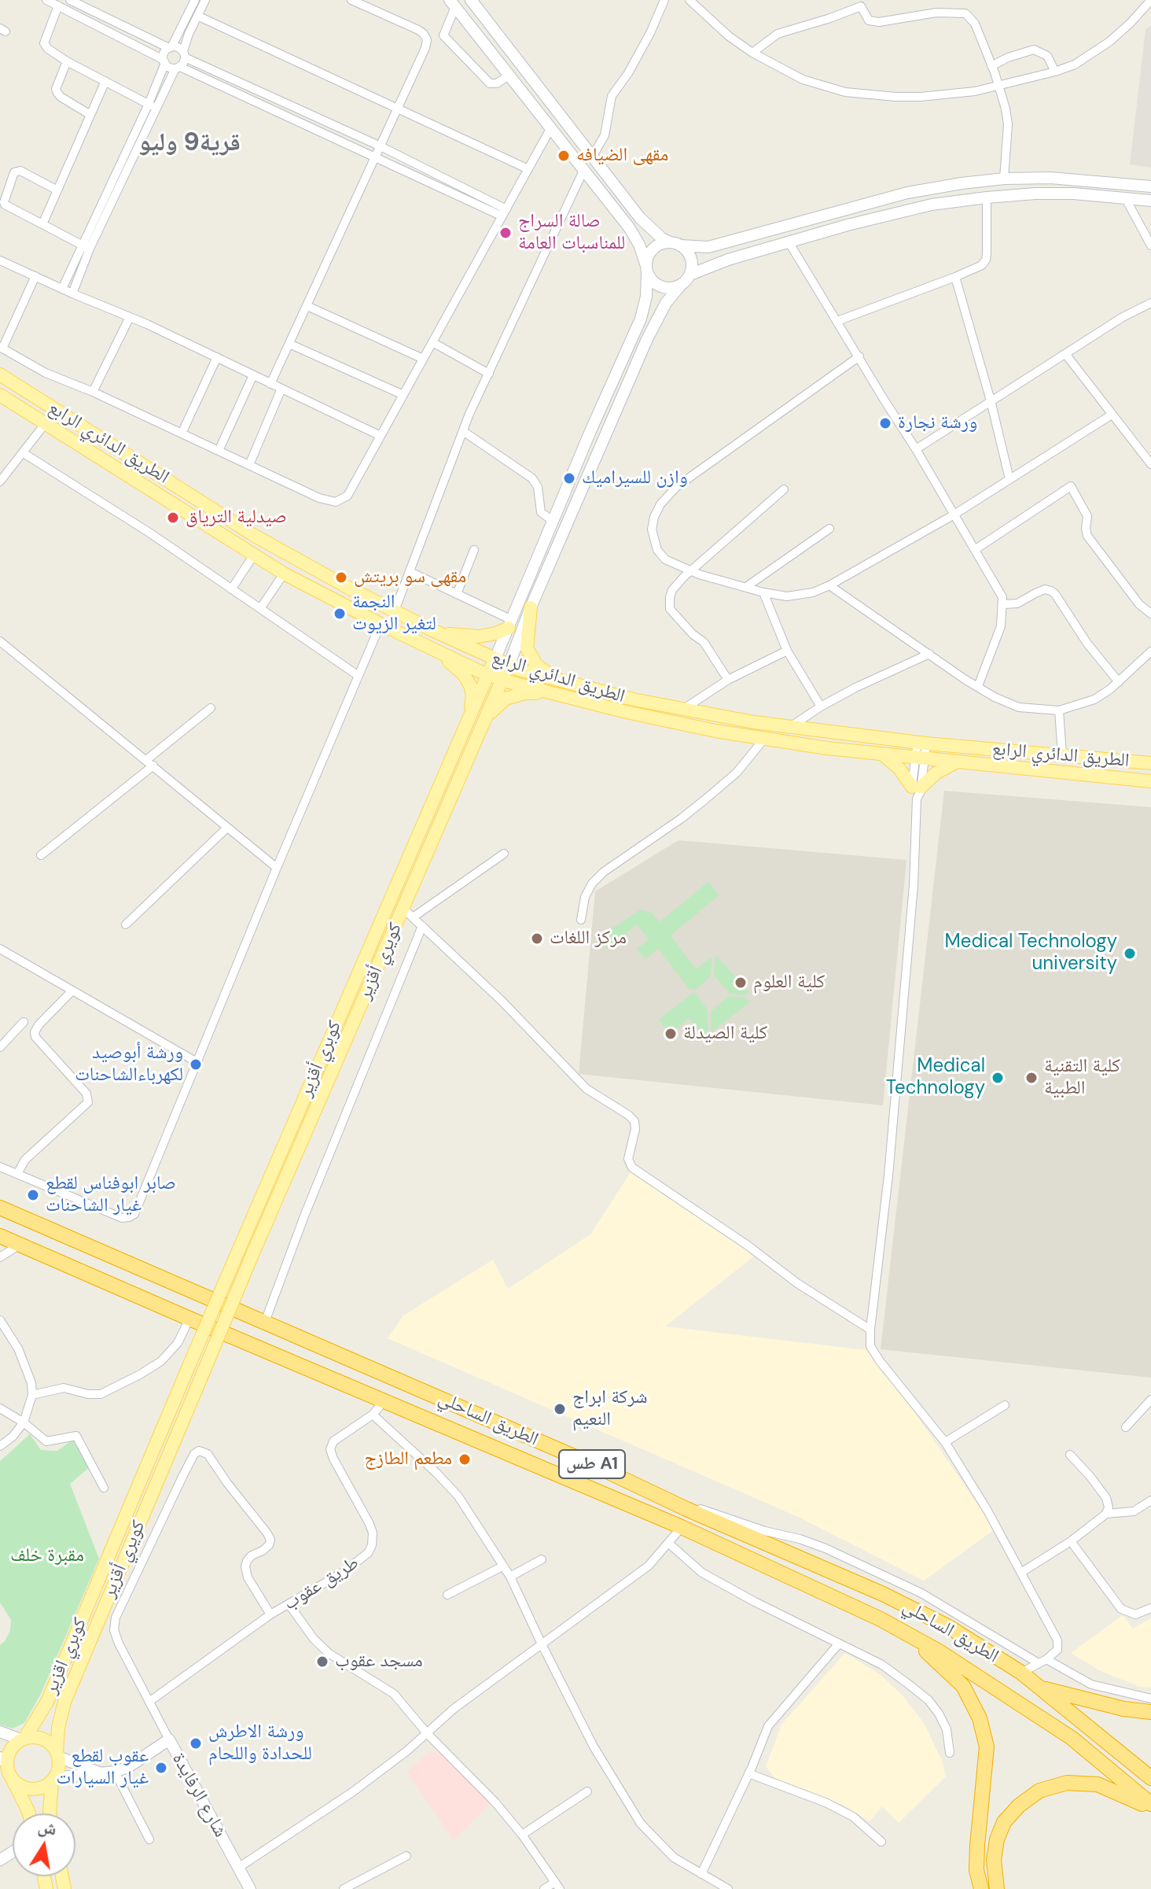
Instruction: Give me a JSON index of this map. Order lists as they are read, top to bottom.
{
  "streets": {
    "highway": ["الطريق الساحلي", "طس A1"],
    "main road": [
      "الطريق الدائري الرابع",
      "كويري أقزير",
      "كوبري أقزير",
      "كوبري اقزير",
      "شارع الرفايدة"
    ],
    "street": ["طريق عقوب"]
  },
  "crossings": [
    ["الطريق الدائري الرابع", "كويري أقزير"],
    ["الطريق الدائري الرابع", "كوبري أقزير"],
    ["كويري أقزير", "كوبري اقزير"],
    ["كوبري أقزير", "كوبري اقزير"],
    ["الطريق الساحلي", "طريق عقوب"],
    ["طريق عقوب", "شارع الرفايدة"]
  ],
  "districts": ["قرية9 وليو"],
  "parks": ["مقبرة خلف"],
  "places": [
    "مقهى الضيافه",
    "صالة السراج للمناسبات العامة",
    "ورشة نجارة",
    "وازن للسيراميك",
    "صيدلية الترياق",
    "مقهى سو بريتش",
    "النجمة لتغير الزيوت",
    "مركز اللغات",
    "Medical Technology university",
    "كلية العلوم",
    "كلية الصيدلة",
    "ورشة أبوصيد لكهرباءالشاحنات",
    "Medical Technology",
    "كلية التقنية الطبية",
    "صابر ابوفناس لقطع غيار الشاحنات",
    "شركة ابراج النعيم",
    "مطعم الطازج",
    "مسجد عقوب",
    "ورشة الاطرش للحدادة واللحام",
    "عقوب لقطع غيار السيارات"
  ],
  "north": "top"
}
